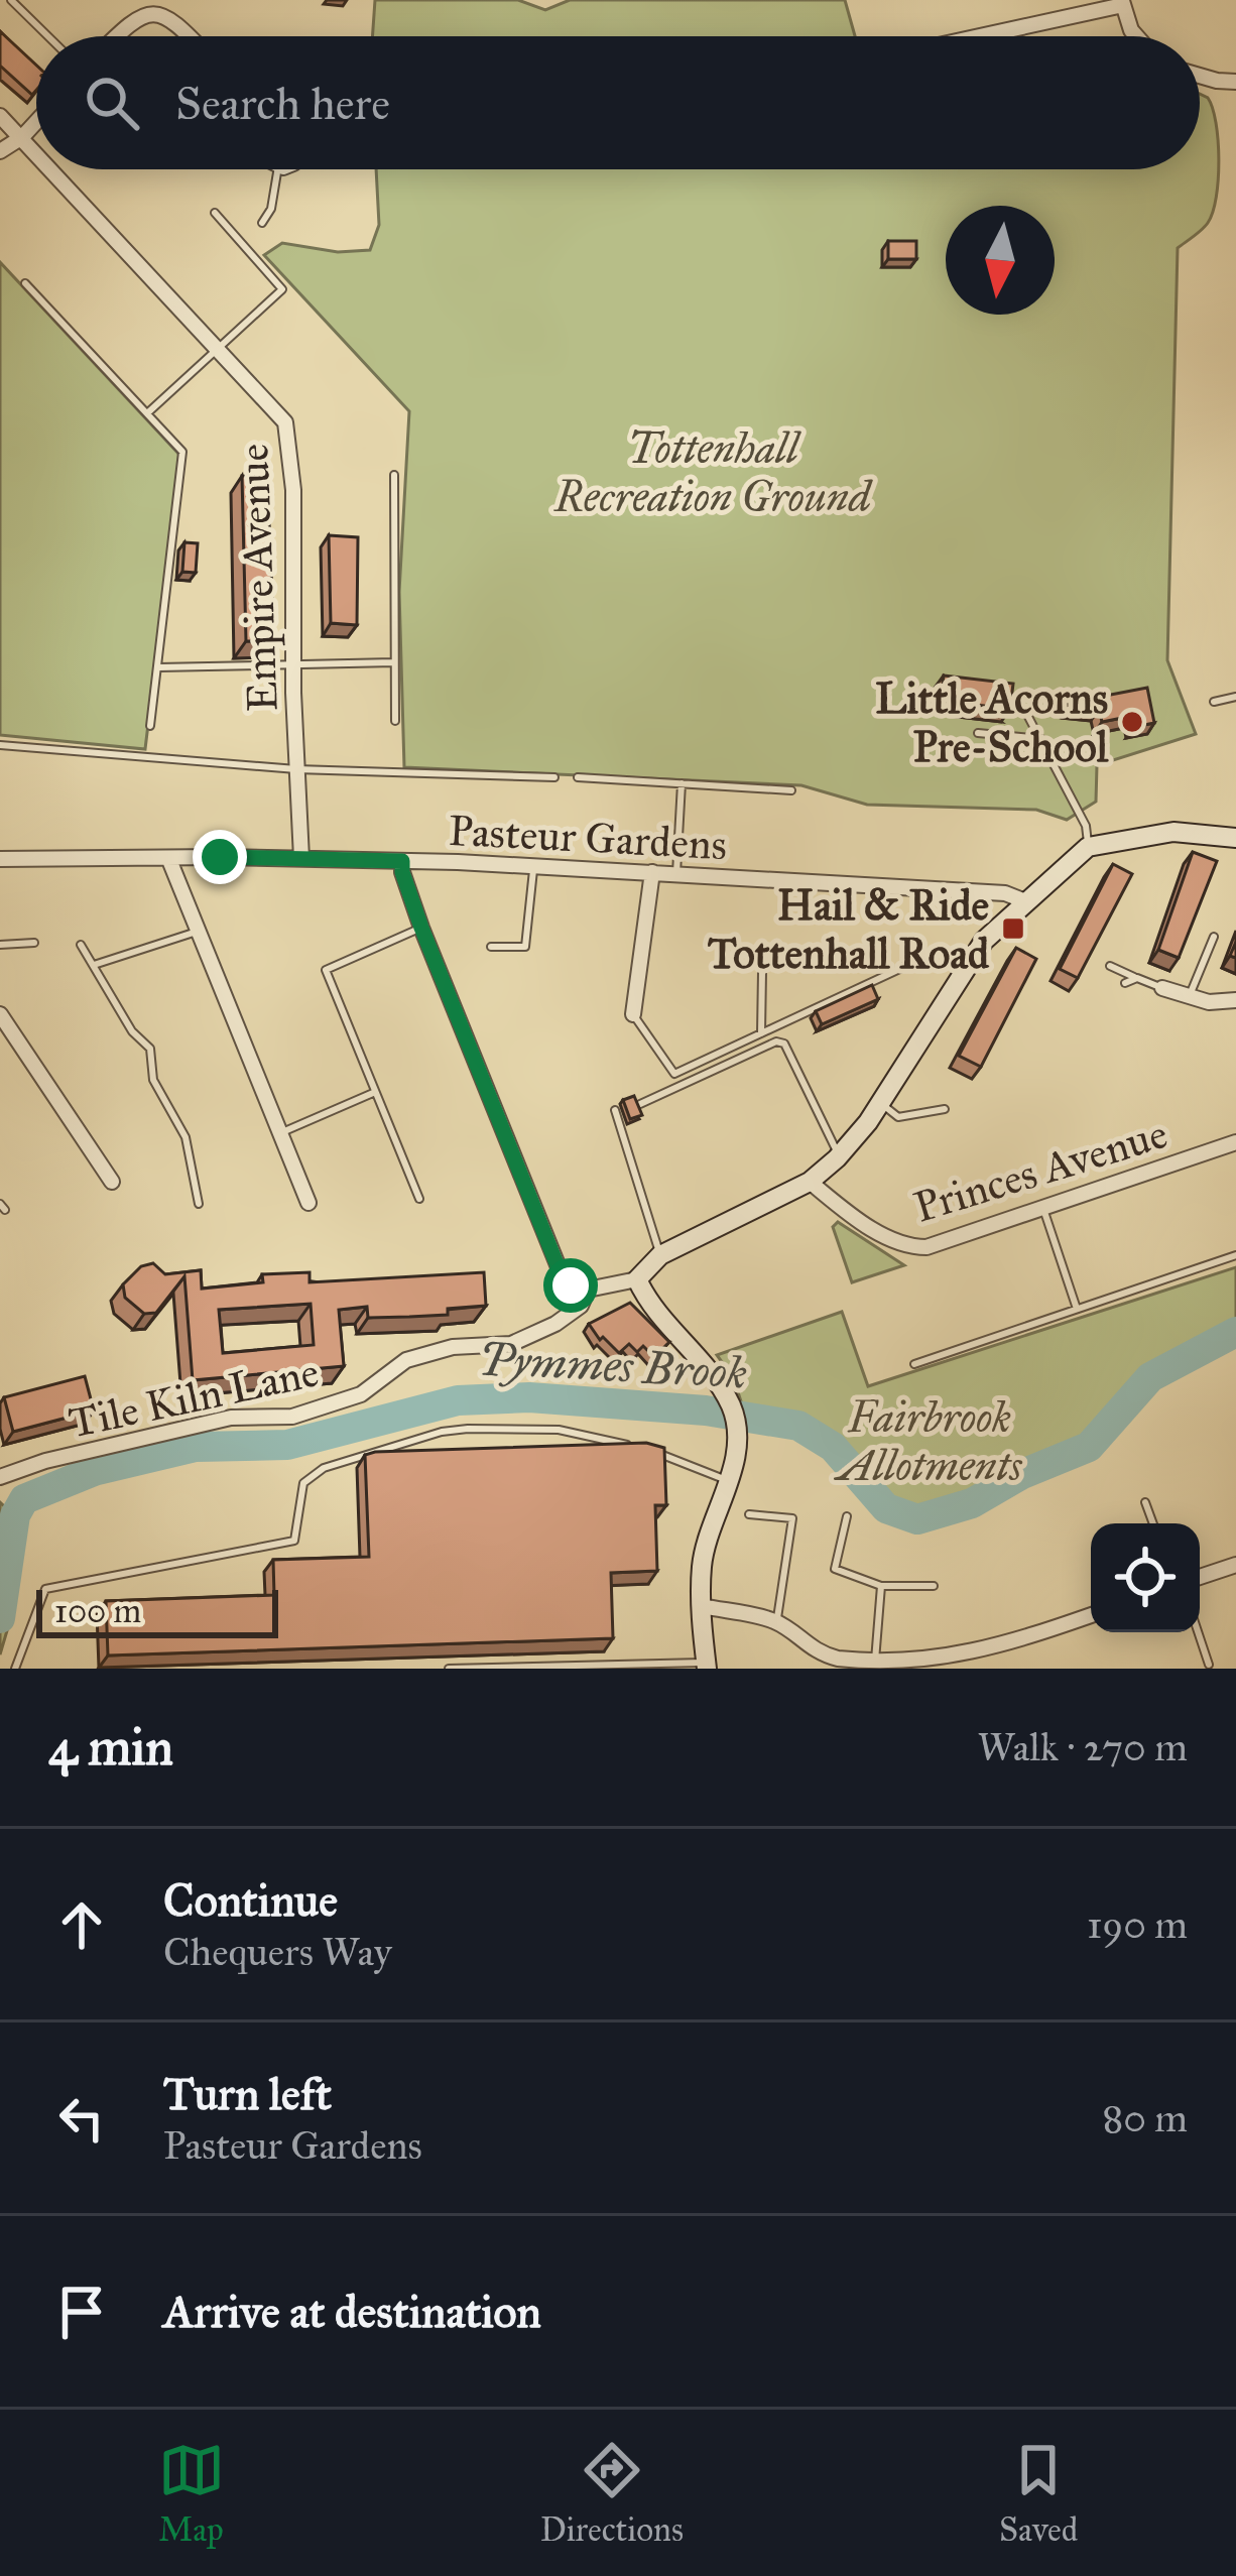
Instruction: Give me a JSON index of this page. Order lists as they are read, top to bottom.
{
  "streets": {
    "street": [
      "Empire Avenue",
      "Pasteur Gardens",
      "Princes Avenue",
      "Tile Kiln Lane"
    ]
  },
  "crossings": [
    ["Empire Avenue", "Pasteur Gardens"]
  ],
  "water": ["Pymmes Brook"],
  "parks": ["Tottenhall Recreation Ground", "Fairbrook Allotments"],
  "places": {
    "other": ["Little Acorns Pre-School"],
    "transit": ["Hail & Ride Tottenhall Road"]
  },
  "scale_bar": "100 m",
  "north": "bottom",
  "page": {
    "search": "Search here",
    "scale": "100 m",
    "heading": ["4 min", "Walk · 270 m"],
    "list": [
      ["Continue", "Chequers Way", "190 m"],
      ["Turn left", "Pasteur Gardens", "80 m"],
      "Arrive at destination"
    ],
    "nav": ["Map", "Directions", "Saved"]
  }
}
